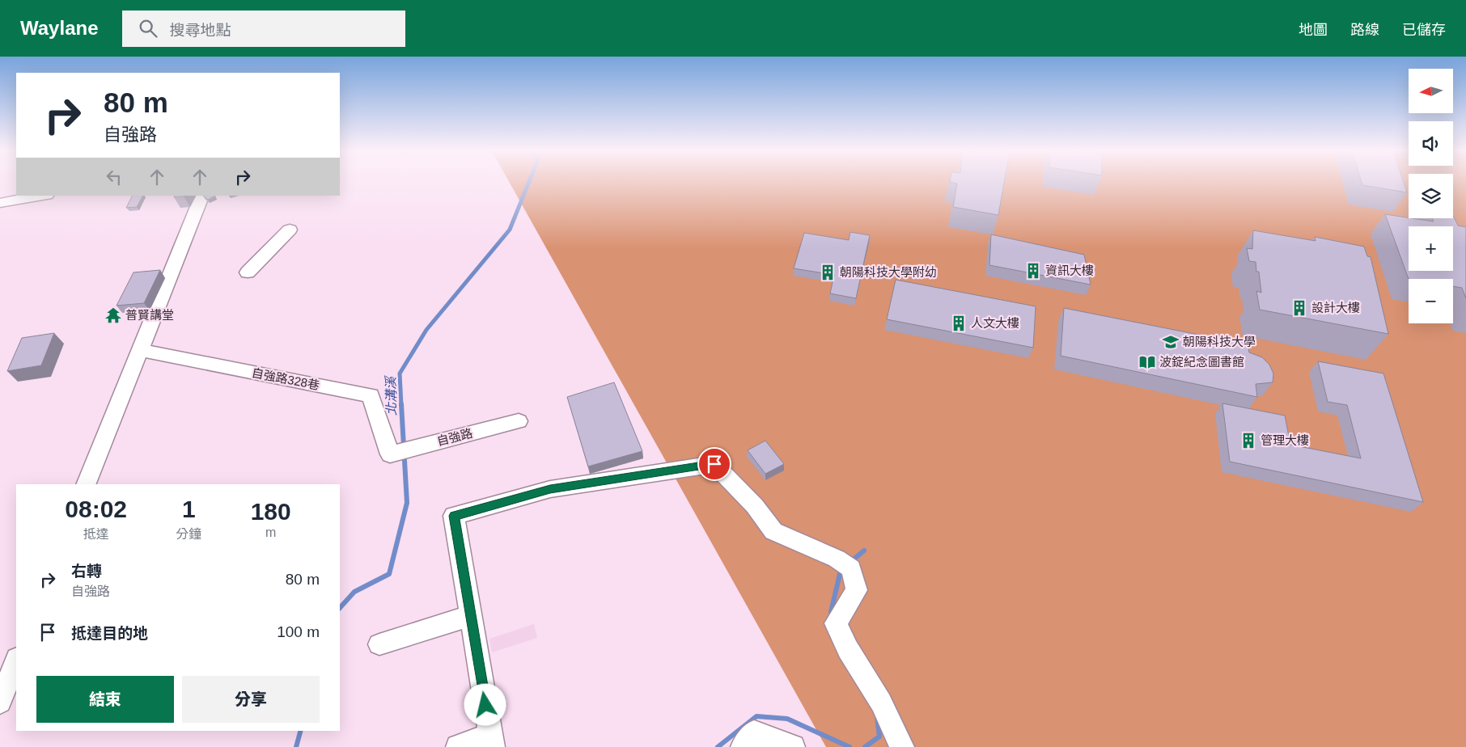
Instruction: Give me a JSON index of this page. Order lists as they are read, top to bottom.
{
  "streets": {
    "street": ["自強路328巷", "自強路"]
  },
  "crossings": [
    ["自強路328巷", "自強路"]
  ],
  "water": ["北溝溪"],
  "places": {
    "building": [
      "資訊大樓",
      "朝陽科技大學附幼",
      "設計大樓",
      "人文大樓",
      "管理大樓"
    ],
    "temple": ["普賢講堂"],
    "school or university": ["朝陽科技大學"],
    "library": ["波錠紀念圖書館"]
  },
  "north": "left",
  "page": {
    "header": "Waylane",
    "search": "搜尋地點",
    "nav": ["地圖", "路線", "已儲存"],
    "map_buttons": ["+", "−"],
    "turn": ["80 m", "自強路"],
    "eta": [
      "08:02",
      "抵達",
      "1",
      "分鐘",
      "180",
      "m"
    ],
    "list": [
      {
        "name": "右轉",
        "note": "自強路",
        "value": "80 m"
      },
      {
        "name": "抵達目的地",
        "value": "100 m"
      }
    ],
    "buttons": ["結束", "分享"]
  }
}
